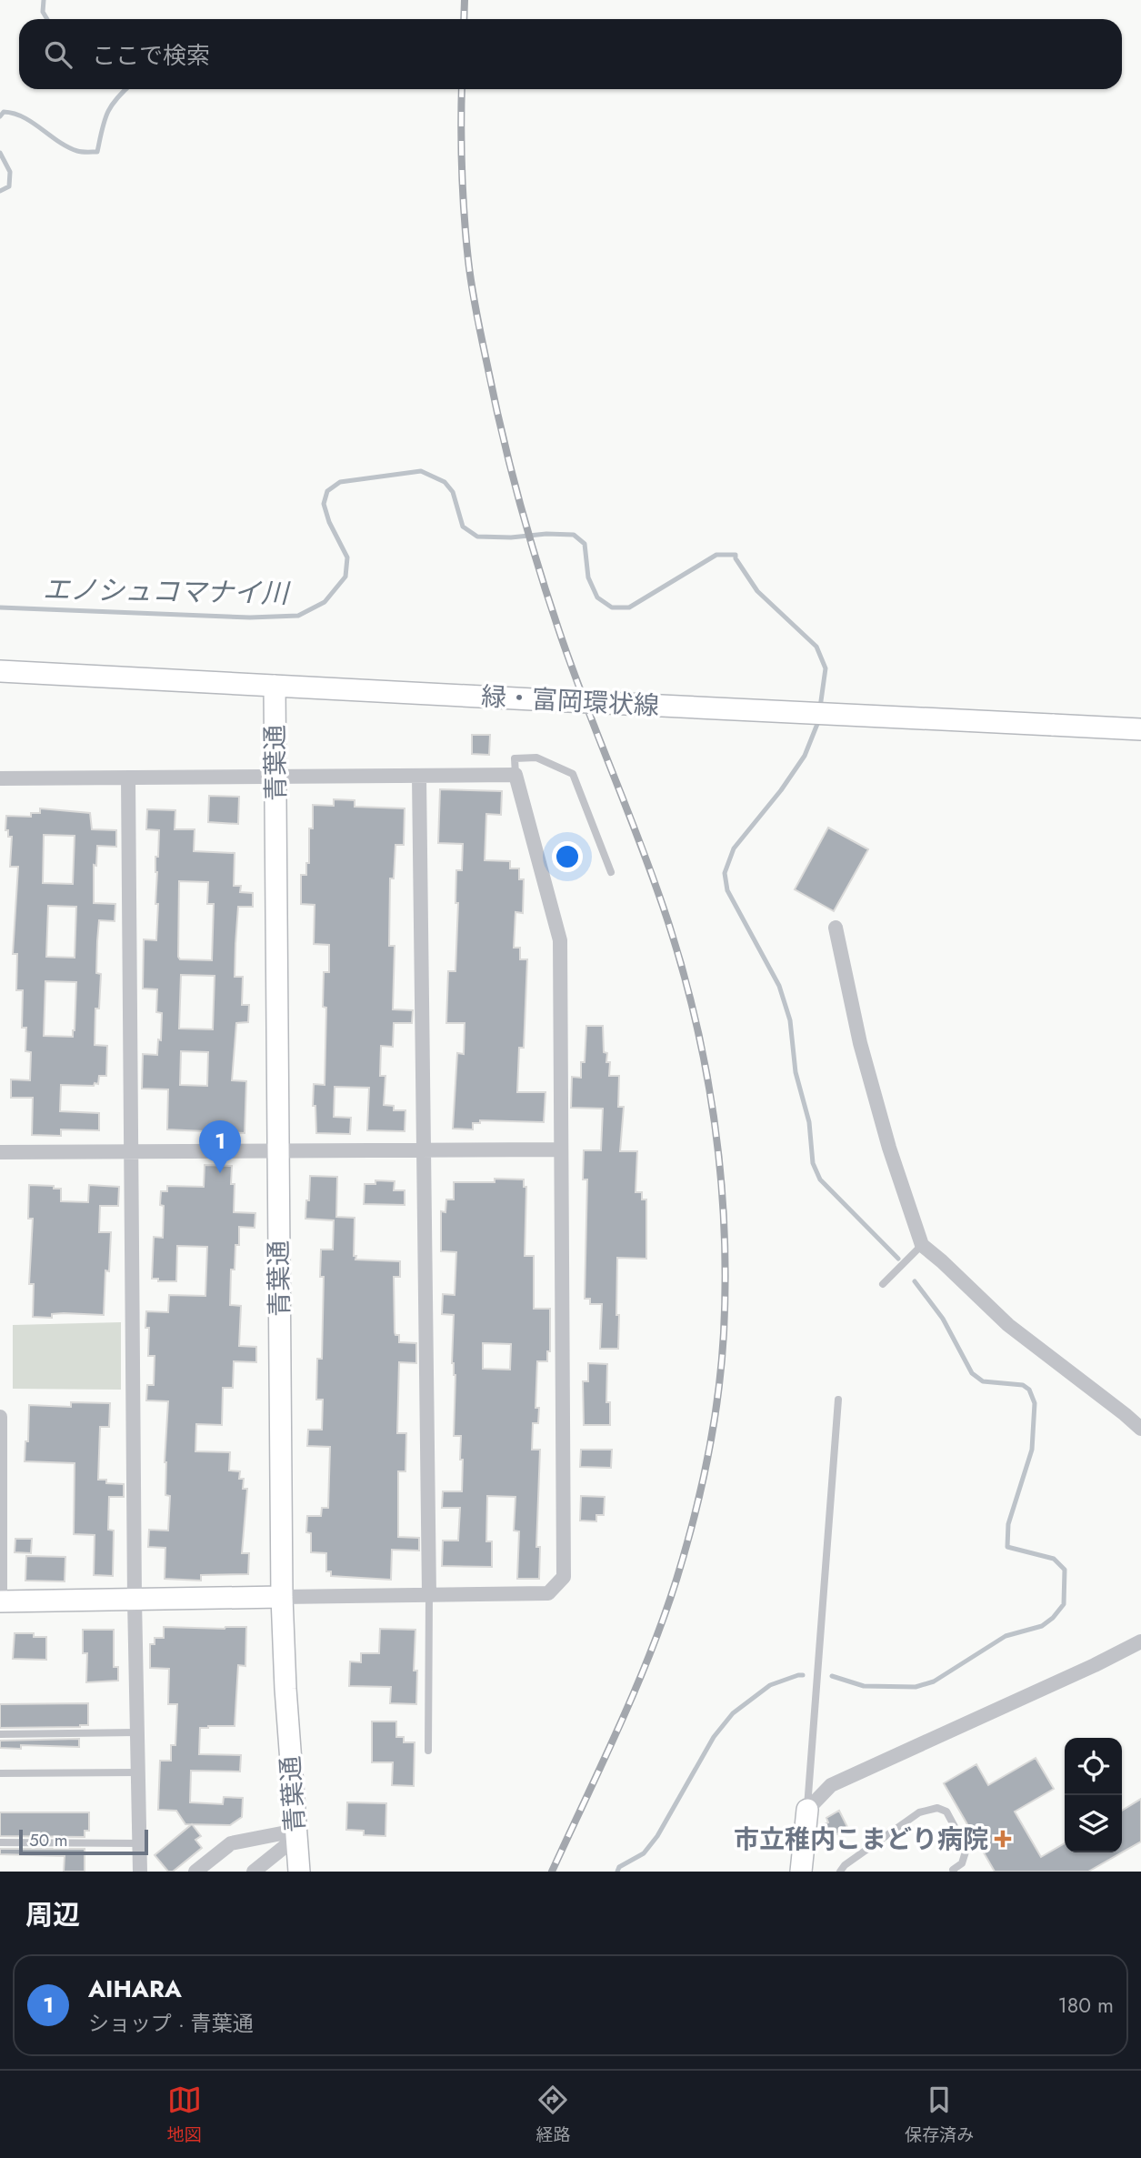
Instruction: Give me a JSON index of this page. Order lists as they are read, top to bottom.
{
  "streets": {
    "street": ["緑・富岡環状線", "青葉通"]
  },
  "crossings": [
    ["緑・富岡環状線", "青葉通"]
  ],
  "water": ["エノシュコマナイ川"],
  "places": {
    "health": ["市立稚内こまどり病院"]
  },
  "scale_bar": "50 m",
  "page": {
    "search": "ここで検索",
    "pins": "1",
    "scale": "50 m",
    "heading": "周辺",
    "list": [
      {
        "mark": "1",
        "name": "AIHARA",
        "note": "ショップ · 青葉通",
        "value": "180 m"
      }
    ],
    "nav": ["地図", "経路", "保存済み"]
  }
}
